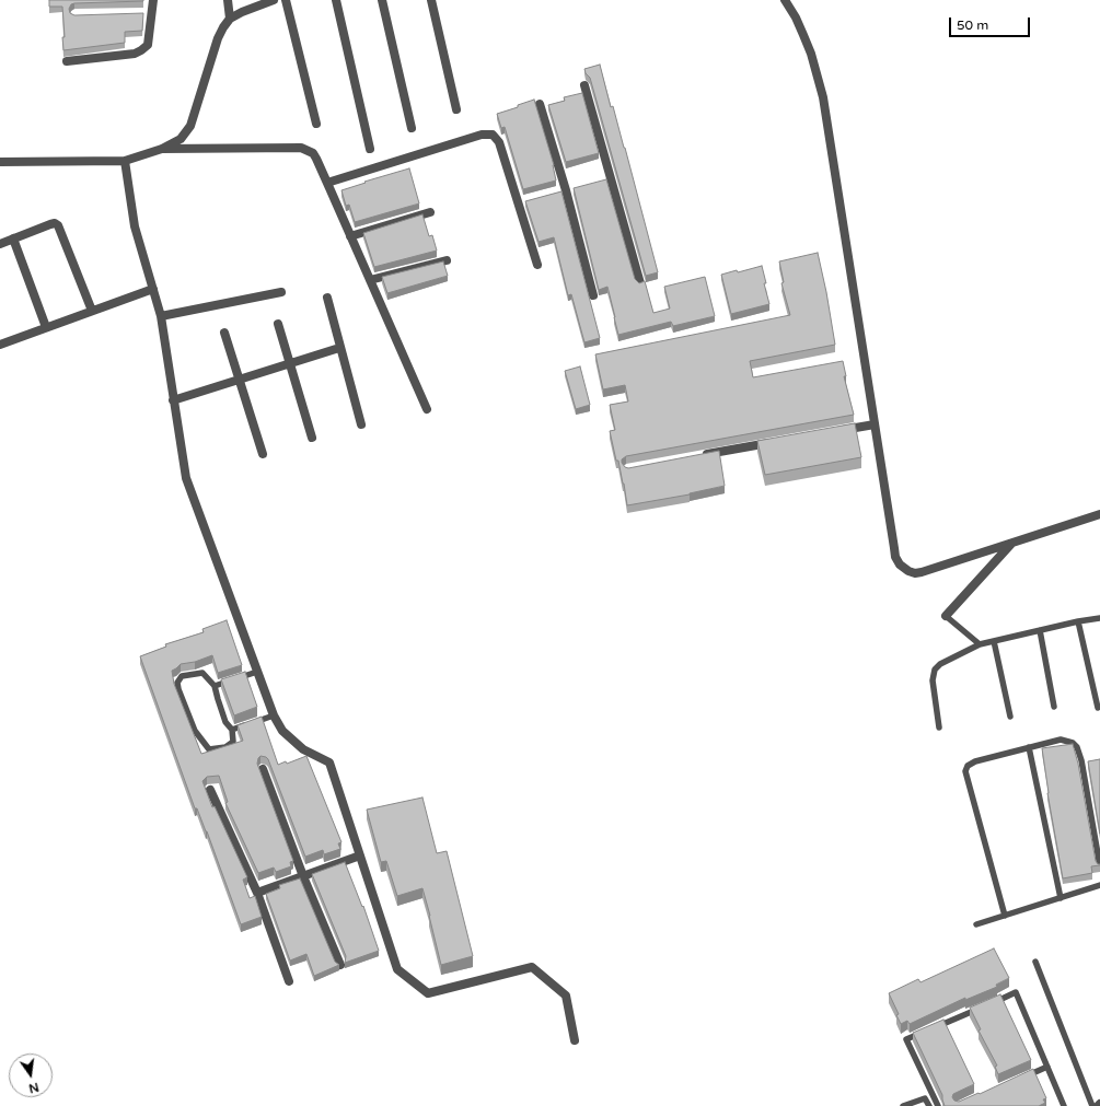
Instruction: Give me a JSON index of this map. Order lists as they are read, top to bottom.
{
  "scale_bar": "50 m",
  "north": "bottom"
}
